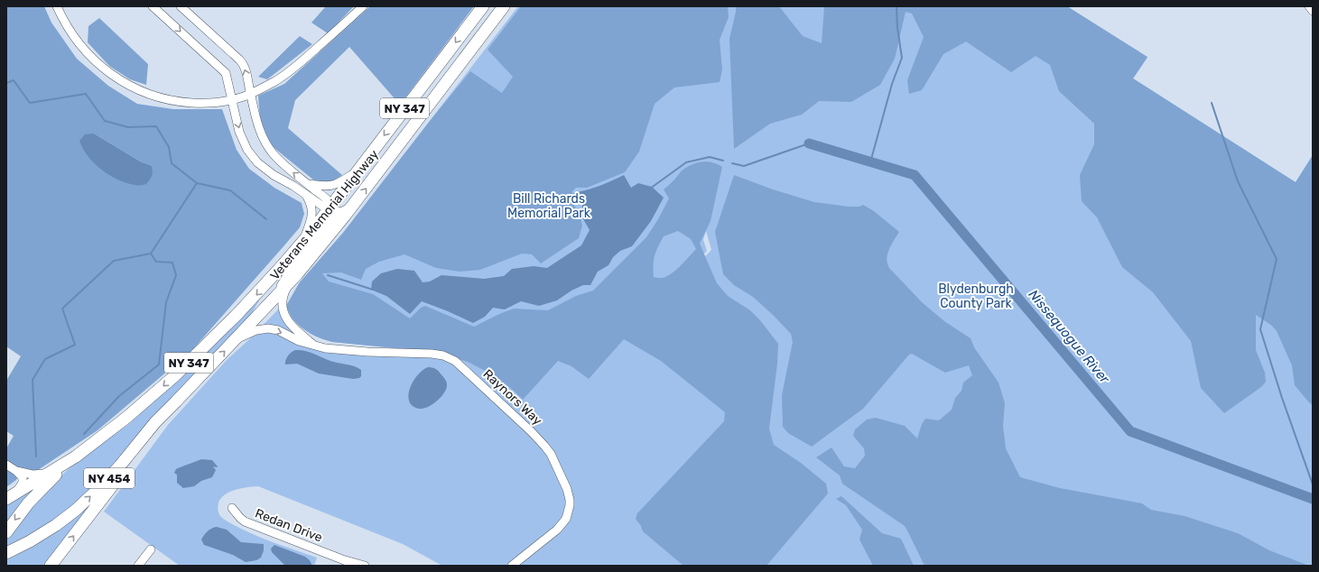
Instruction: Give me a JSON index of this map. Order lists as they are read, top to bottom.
{
  "streets": {
    "highway": ["NY 347", "Veterans Memorial Highway", "NY 454"],
    "street": ["Raynors Way", "Redan Drive"]
  },
  "crossings": [
    ["NY 347", "Veterans Memorial Highway"],
    ["Veterans Memorial Highway", "Raynors Way"]
  ],
  "water": ["Nissequogue River"],
  "parks": ["Bill Richards Memorial Park", "Blydenburgh County Park"]
}
